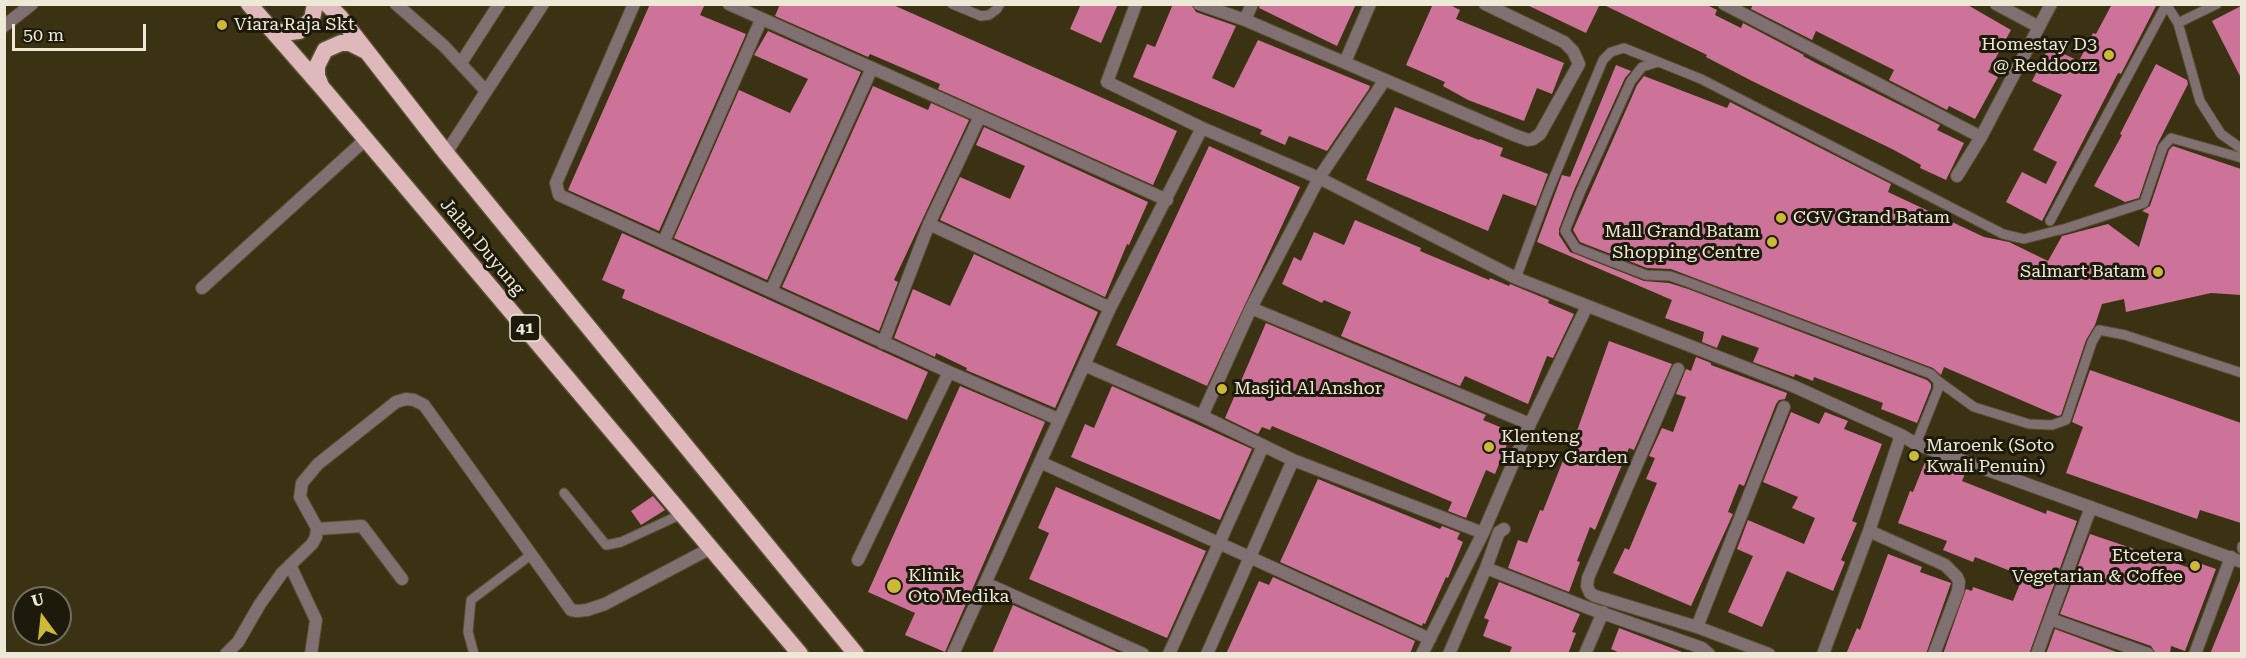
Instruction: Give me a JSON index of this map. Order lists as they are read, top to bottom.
{
  "streets": {
    "highway": ["Jalan Duyung", "41"]
  },
  "places": [
    "Viara Raja Skt",
    "Homestay D3 @ Reddoorz",
    "CGV Grand Batam",
    "Mall Grand Batam Shopping Centre",
    "Salmart Batam",
    "Masjid Al Anshor",
    "Klenteng Happy Garden",
    "Maroenk (Soto Kwali Penuin)",
    "Etcetera Vegetarian & Coffee",
    "Klinik Oto Medika"
  ],
  "scale_bar": "50 m",
  "north": "top"
}
